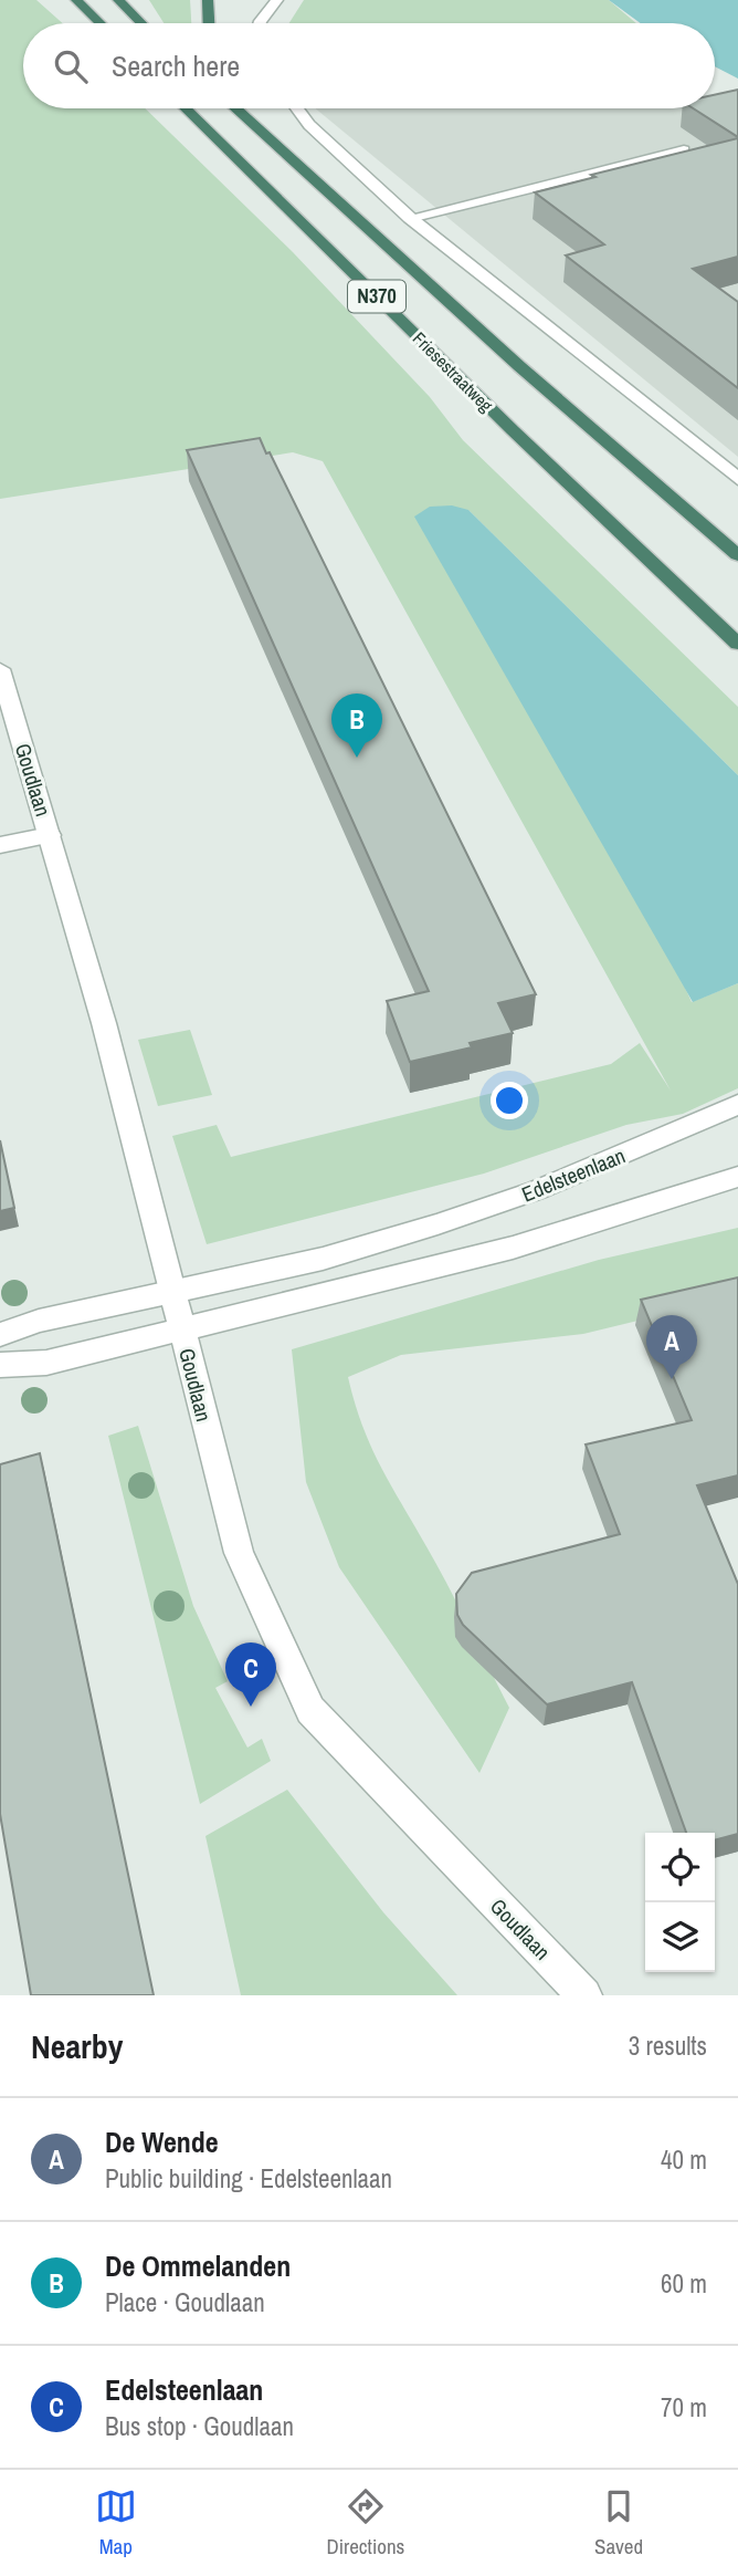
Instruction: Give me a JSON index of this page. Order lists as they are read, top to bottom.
{
  "streets": {
    "highway": ["N370", "Friesestraatweg"],
    "street": ["Goudlaan", "Edelsteenlaan"]
  },
  "crossings": [
    ["Goudlaan", "Edelsteenlaan"]
  ],
  "page": {
    "search": "Search here",
    "pins": ["B", "A", "C"],
    "heading": ["Nearby", "3 results"],
    "list": [
      {
        "mark": "A",
        "name": "De Wende",
        "note": "Public building · Edelsteenlaan",
        "value": "40 m"
      },
      {
        "mark": "B",
        "name": "De Ommelanden",
        "note": "Place · Goudlaan",
        "value": "60 m"
      },
      {
        "mark": "C",
        "name": "Edelsteenlaan",
        "note": "Bus stop · Goudlaan",
        "value": "70 m"
      }
    ],
    "nav": ["Map", "Directions", "Saved"]
  }
}
